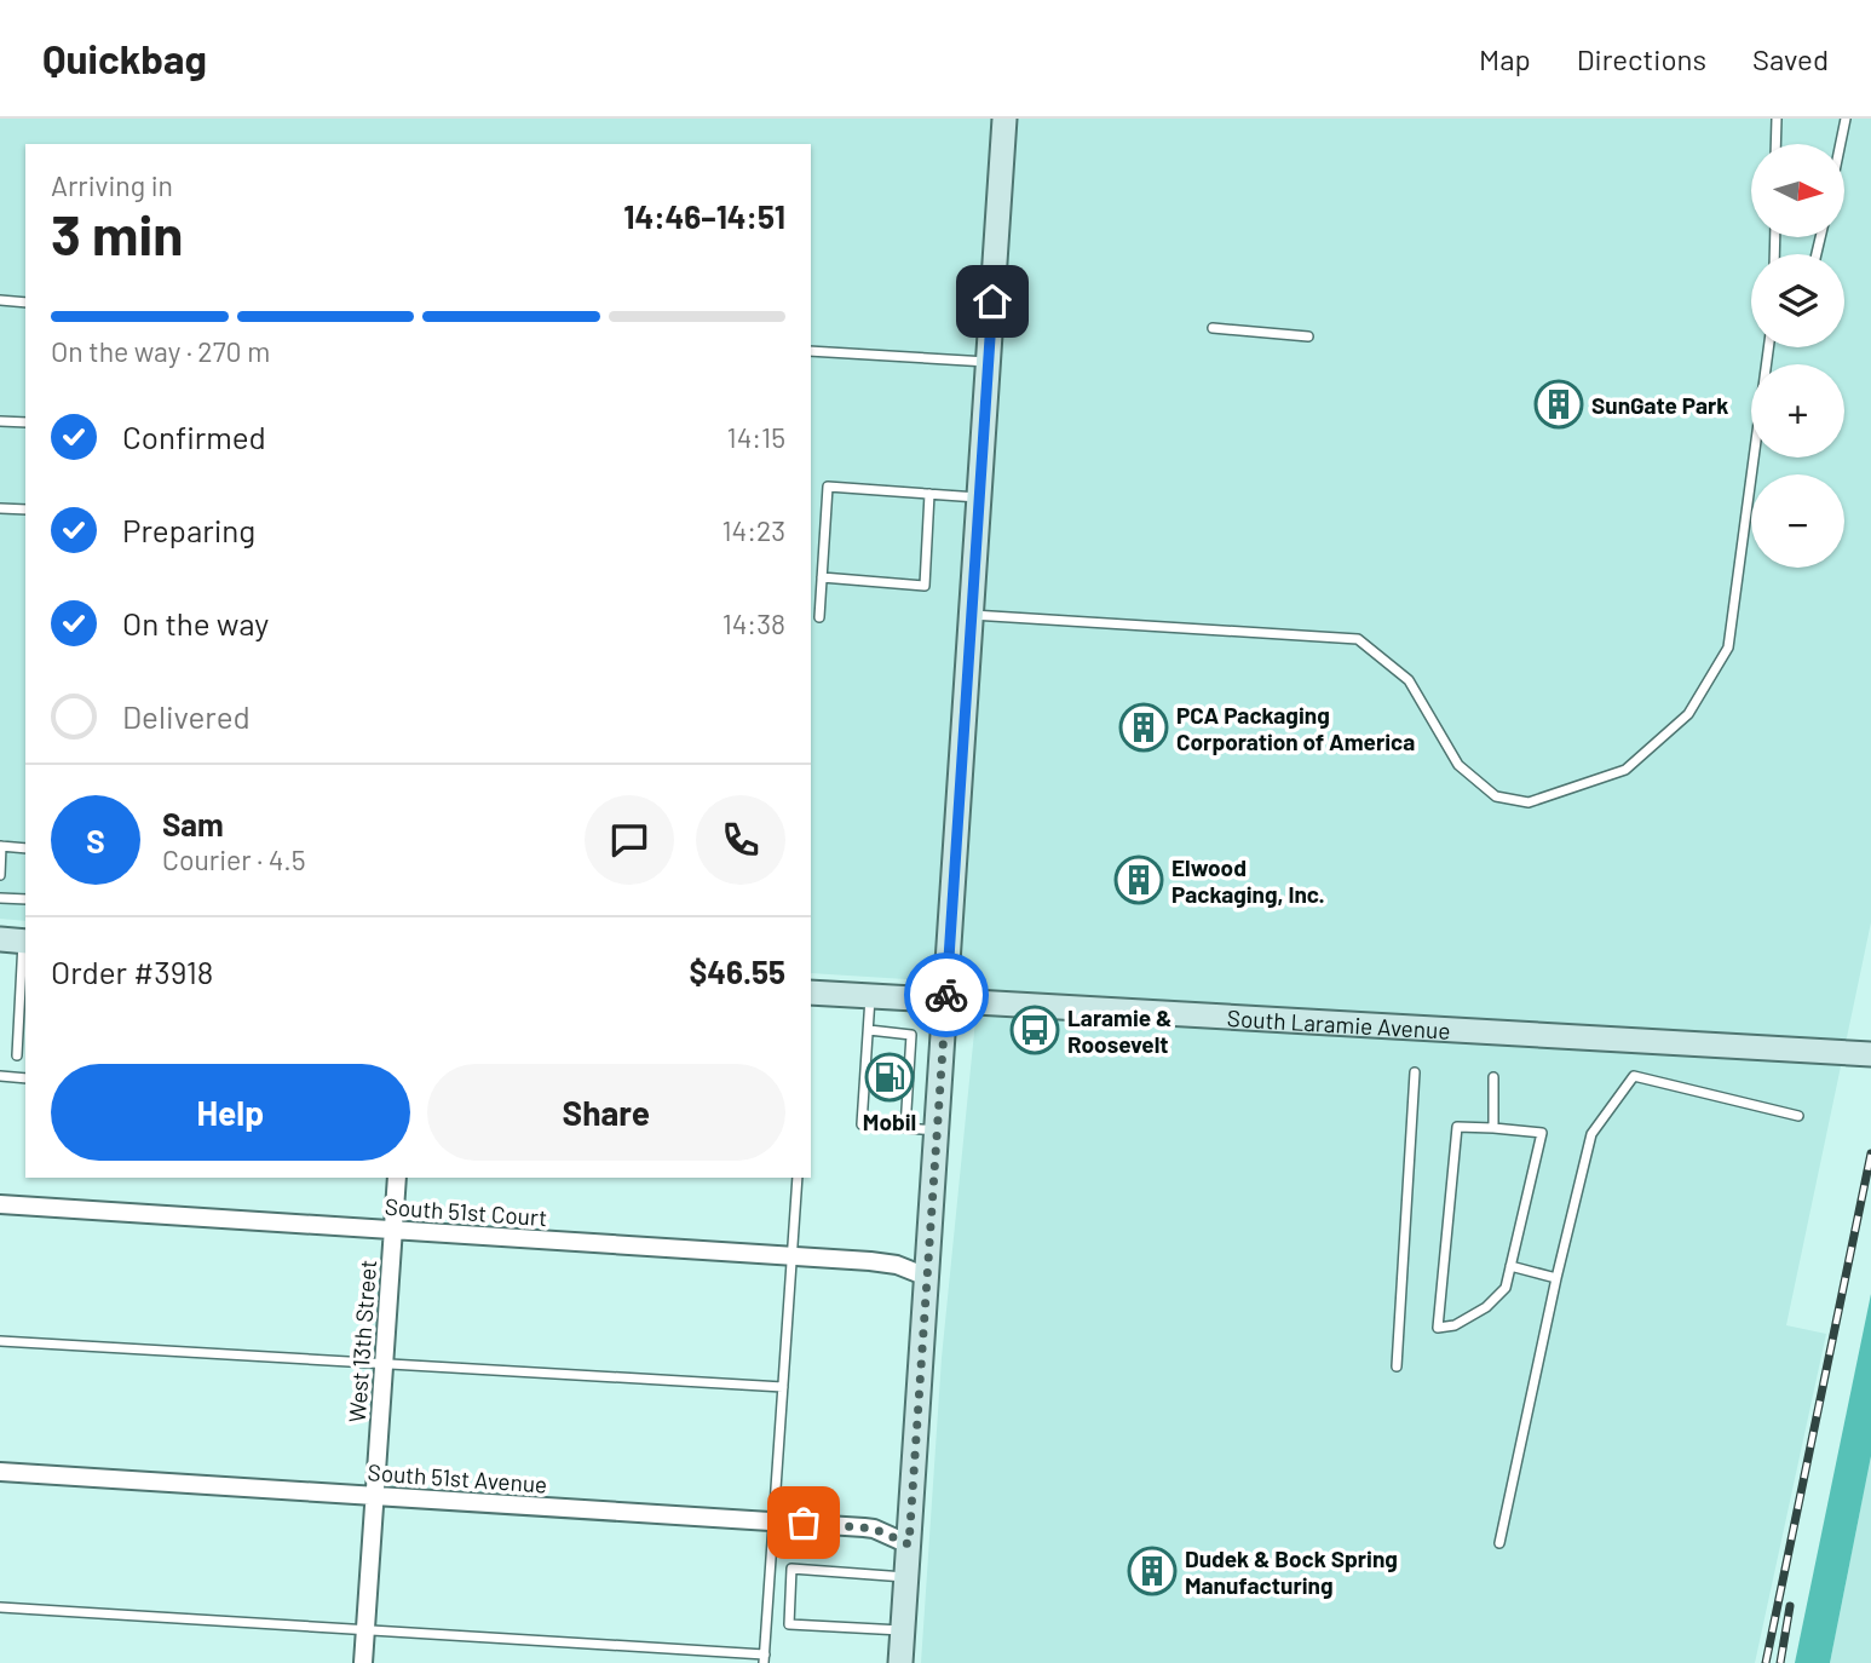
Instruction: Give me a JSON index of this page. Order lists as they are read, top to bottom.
{
  "streets": {
    "main road": ["South Laramie Avenue"],
    "street": ["South 51st Court", "West 13th Street", "South 51st Avenue"]
  },
  "crossings": [
    ["South 51st Court", "West 13th Street"],
    ["West 13th Street", "South 51st Avenue"]
  ],
  "places": {
    "building": [
      "SunGate Park",
      "PCA Packaging Corporation of America",
      "Elwood Packaging, Inc.",
      "Dudek & Bock Spring Manufacturing"
    ],
    "bus stop": ["Laramie & Roosevelt"],
    "fuel station": ["Mobil"]
  },
  "north": "right",
  "page": {
    "header": "Quickbag",
    "nav": ["Map", "Directions", "Saved"],
    "map_buttons": ["+", "−"],
    "heading": ["3 min", "Arriving in", "14:46–14:51"],
    "panel": [
      "Sam",
      "Courier · 4.5",
      "Order #3918",
      "$46.55"
    ],
    "bar": "On the way · 270 m",
    "list": [
      ["Confirmed", "14:15"],
      ["Preparing", "14:23"],
      ["On the way", "14:38"],
      "Delivered"
    ],
    "round": "S",
    "buttons": ["Help", "Share"]
  }
}
